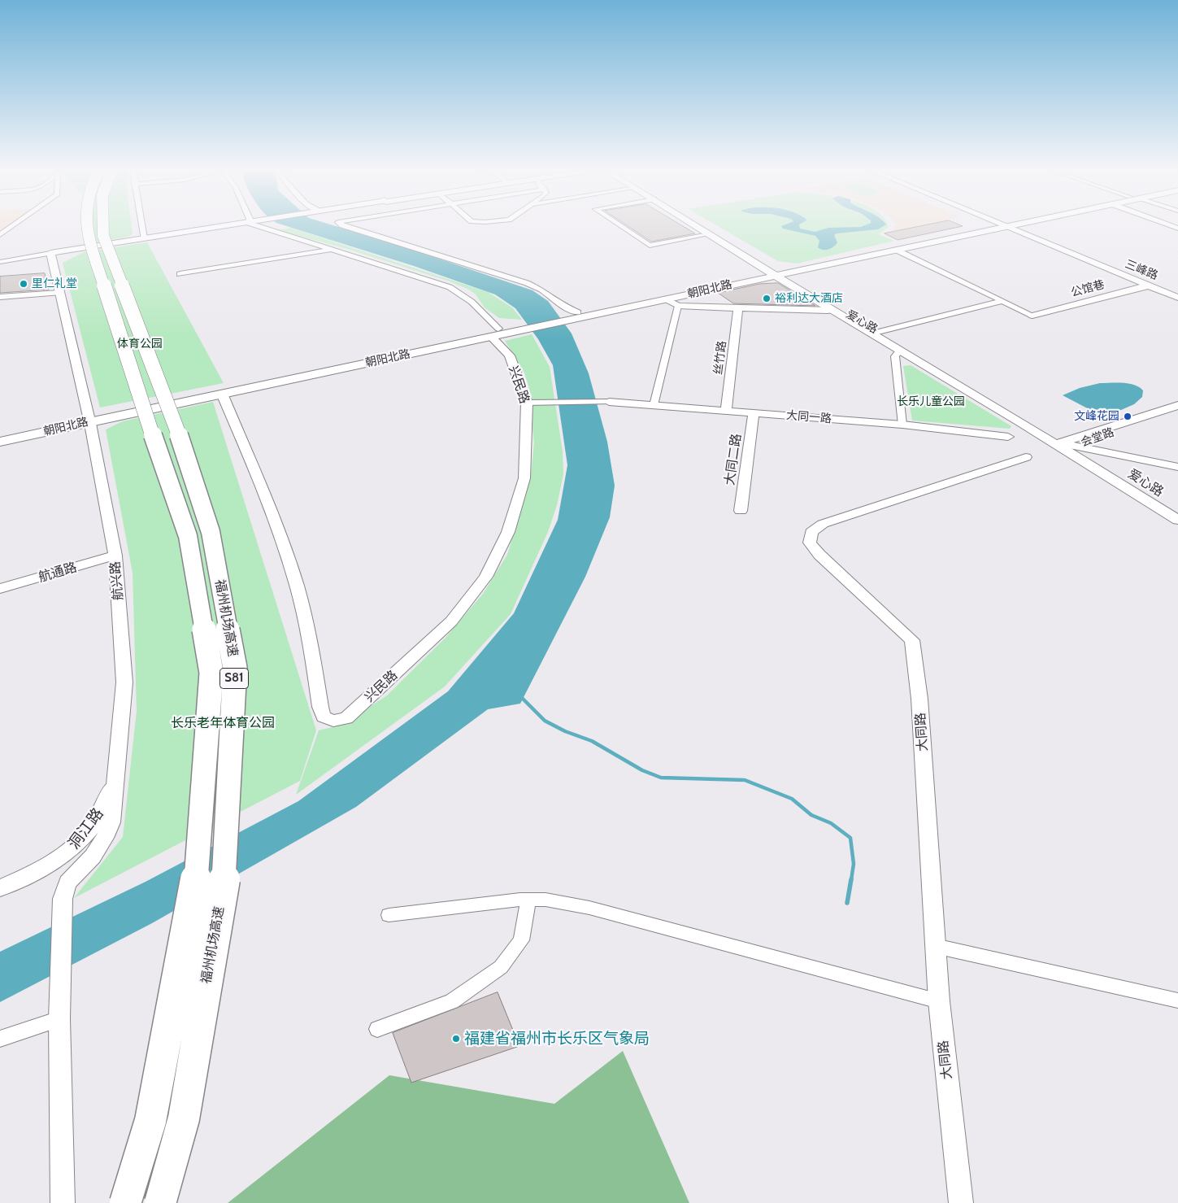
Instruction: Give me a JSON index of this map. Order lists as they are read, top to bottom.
{
  "streets": {
    "highway": ["福州机场高速", "S81"],
    "main road": ["朝阳北路", "爱心路", "会堂路"],
    "street": [
      "三峰路",
      "公馆巷",
      "丝竹路",
      "兴民路",
      "大同一路",
      "大同二路",
      "航通路",
      "航兴路",
      "大同路",
      "洞江路"
    ]
  },
  "crossings": [
    ["三峰路", "公馆巷"],
    ["朝阳北路", "爱心路"],
    ["朝阳北路", "兴民路"],
    ["朝阳北路", "航兴路"],
    ["爱心路", "会堂路"],
    ["丝竹路", "大同一路"],
    ["大同一路", "大同二路"],
    ["航通路", "航兴路"],
    ["航兴路", "洞江路"]
  ],
  "parks": ["体育公园", "长乐儿童公园", "长乐老年体育公园"],
  "places": [
    "里仁礼堂",
    "裕利达大酒店",
    "文峰花园",
    "福建省福州市长乐区气象局"
  ]
}
